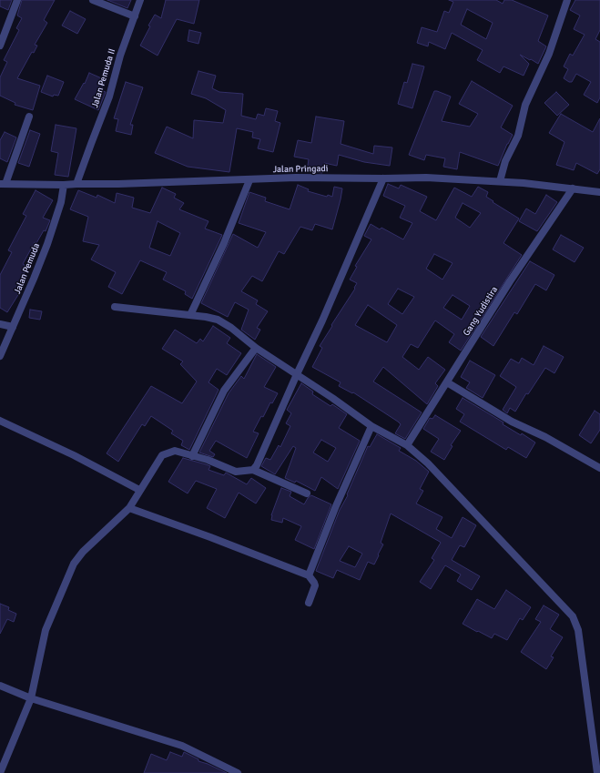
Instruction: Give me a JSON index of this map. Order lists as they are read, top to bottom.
{
  "streets": {
    "street": [
      "Jalan Pemuda II",
      "Jalan Pringadi",
      "Jalan Pemuda",
      "Gang Yudistira"
    ]
  },
  "crossings": [
    ["Jalan Pemuda II", "Jalan Pringadi"],
    ["Jalan Pringadi", "Jalan Pemuda"],
    ["Jalan Pringadi", "Gang Yudistira"]
  ]
}
